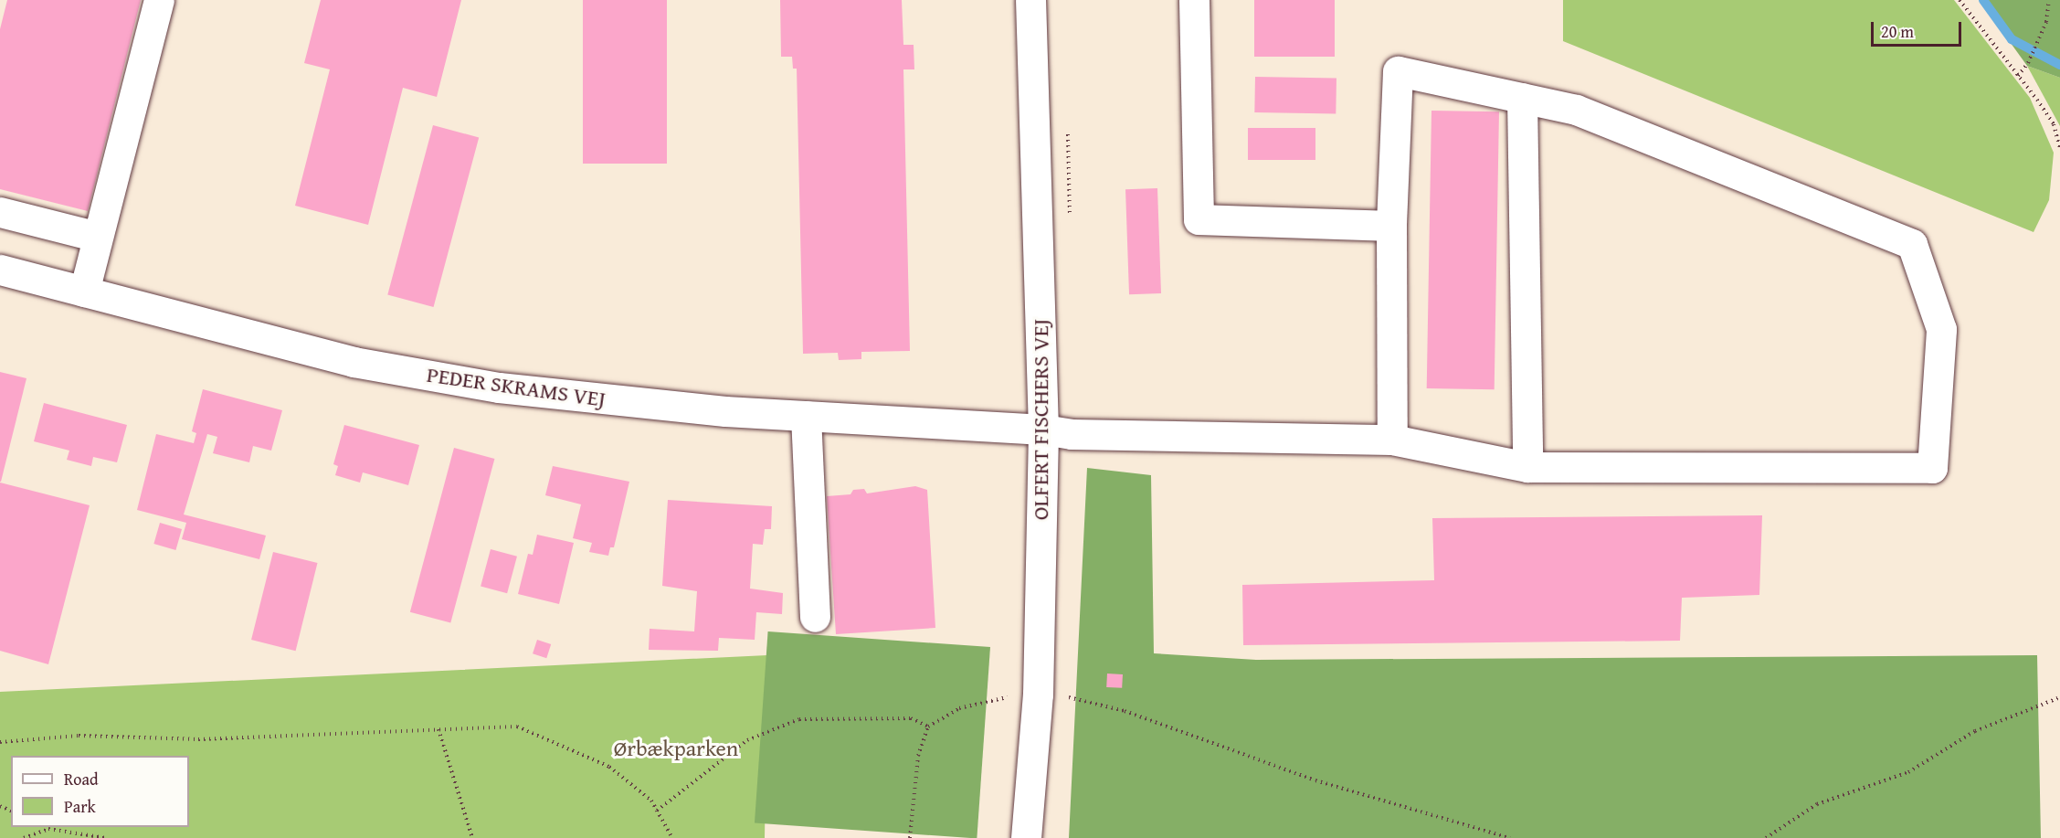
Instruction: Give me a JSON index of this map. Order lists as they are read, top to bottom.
{
  "streets": {
    "street": ["PEDER SKRAMS VEJ", "OLFERT FISCHERS VEJ"]
  },
  "crossings": [
    ["PEDER SKRAMS VEJ", "OLFERT FISCHERS VEJ"]
  ],
  "parks": ["Ørbækparken"],
  "legend": ["Road", "Park"],
  "scale_bar": "20 m"
}
